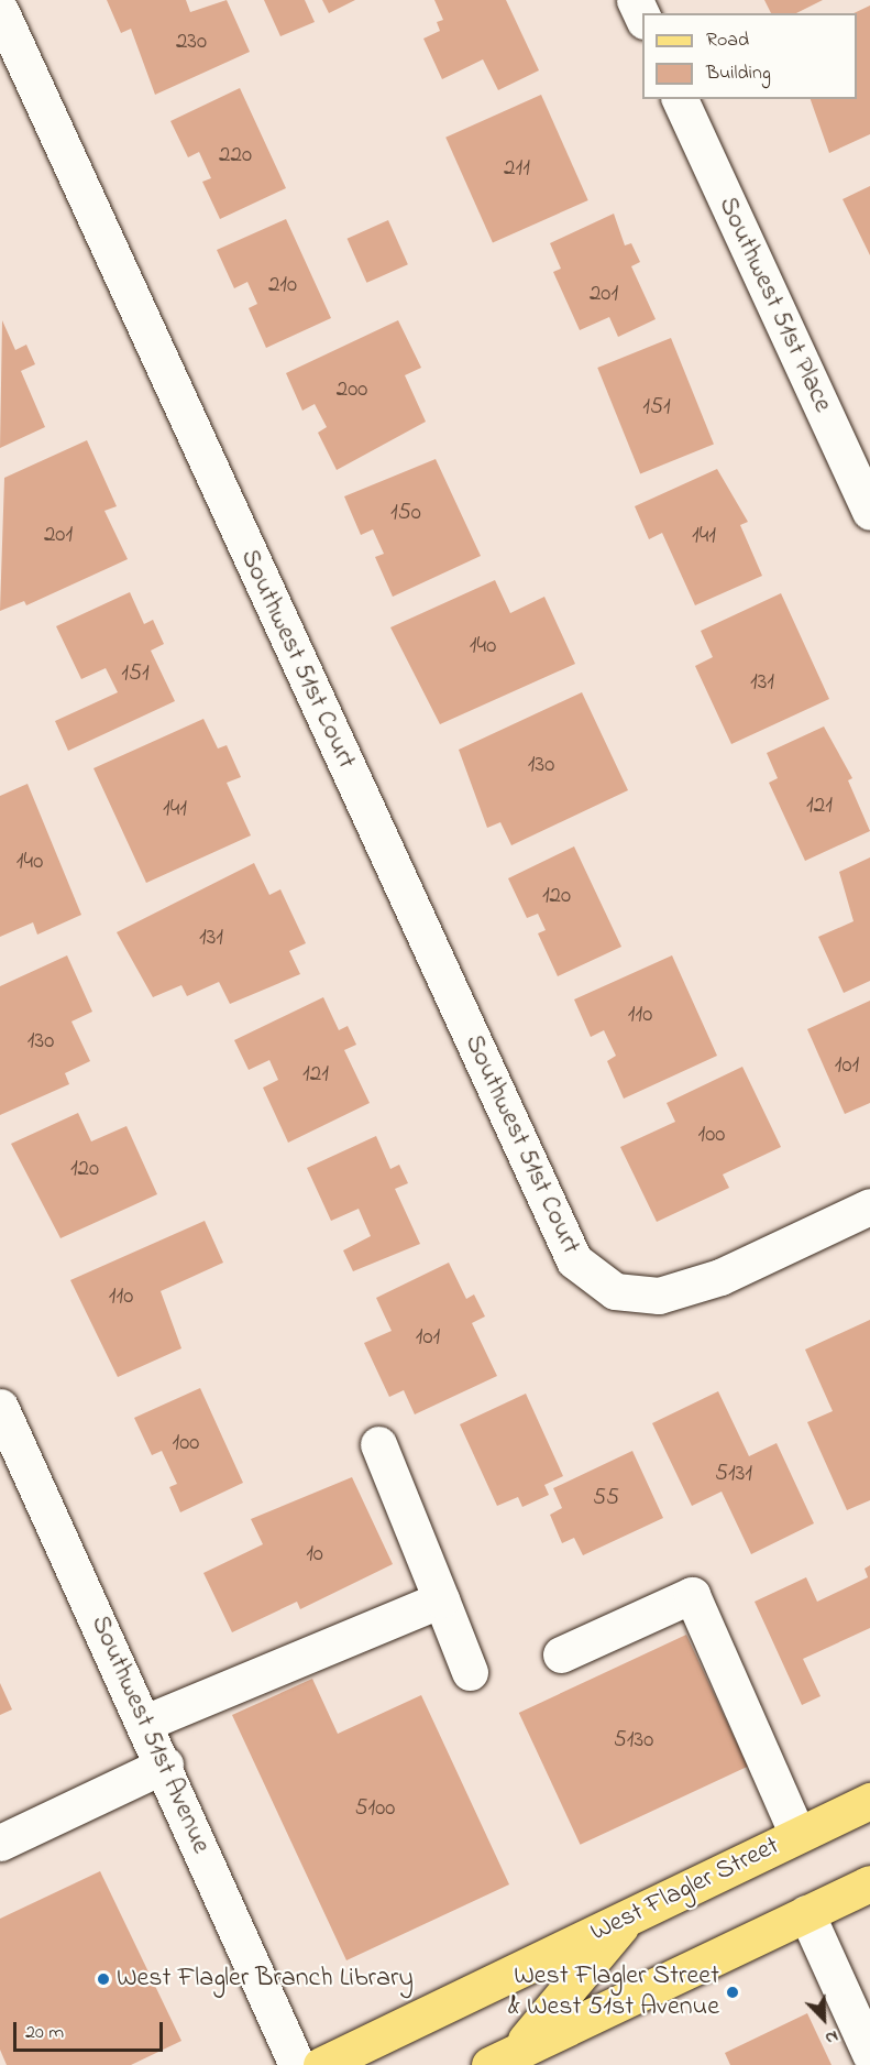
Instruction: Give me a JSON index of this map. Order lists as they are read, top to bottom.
{
  "streets": {
    "main road": ["West Flagler Street"],
    "street": ["Southwest 51st Place", "Southwest 51st Court", "Southwest 51st Avenue"]
  },
  "places": ["West Flagler Branch Library", "West Flagler Street & West 51st Avenue"],
  "house_numbers": [
    "230",
    "220",
    "211",
    "210",
    "201",
    "200",
    "151",
    "150",
    "201",
    "141",
    "140",
    "151",
    "131",
    "130",
    "121",
    "141",
    "140",
    "120",
    "131",
    "110",
    "130",
    "101",
    "121",
    "100",
    "120",
    "110",
    "101",
    "100",
    "5131",
    "55",
    "10",
    "5130",
    "5100"
  ],
  "legend": ["Road", "Building"],
  "scale_bar": "20 m",
  "north": "bottom right"
}
